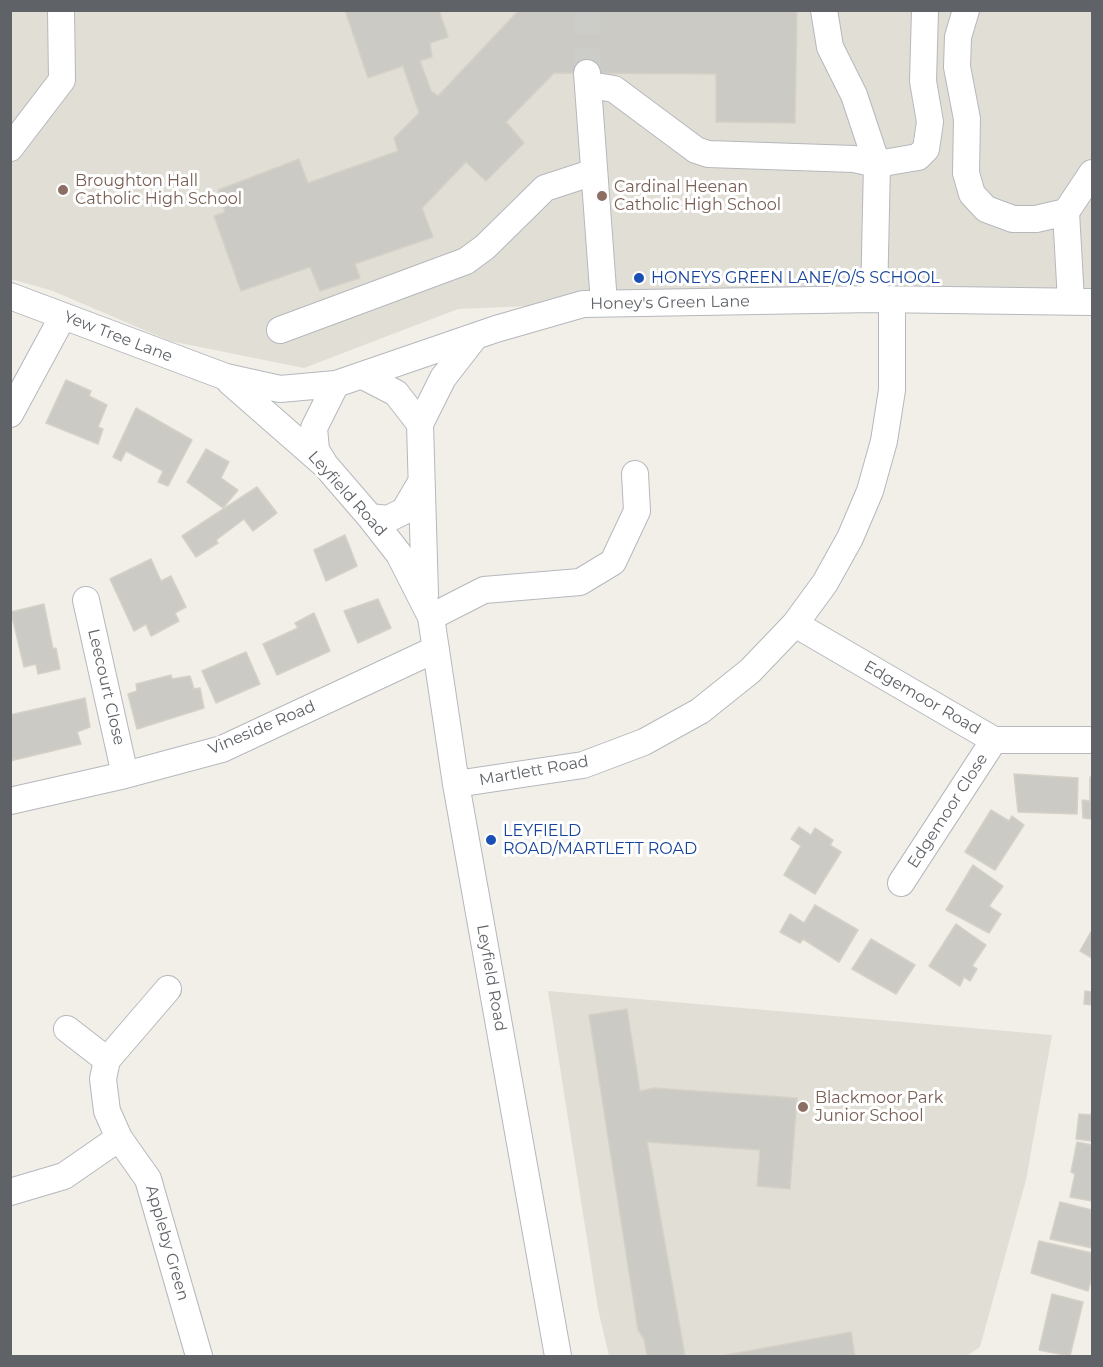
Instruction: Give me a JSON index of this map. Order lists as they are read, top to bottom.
{
  "streets": {
    "street": [
      "Honey's Green Lane",
      "Yew Tree Lane",
      "Leyfield Road",
      "Leecourt Close",
      "Edgemoor Road",
      "Vineside Road",
      "Martlett Road",
      "Edgemoor Close",
      "Appleby Green"
    ]
  },
  "crossings": [
    ["Honey's Green Lane", "Yew Tree Lane"],
    ["Honey's Green Lane", "Leyfield Road"],
    ["Honey's Green Lane", "Martlett Road"],
    ["Yew Tree Lane", "Leyfield Road"],
    ["Leyfield Road", "Vineside Road"],
    ["Leyfield Road", "Martlett Road"],
    ["Leecourt Close", "Vineside Road"],
    ["Edgemoor Road", "Martlett Road"],
    ["Edgemoor Road", "Edgemoor Close"]
  ],
  "places": [
    "Broughton Hall Catholic High School",
    "Cardinal Heenan Catholic High School",
    "HONEYS GREEN LANE/O/S SCHOOL",
    "LEYFIELD ROAD/MARTLETT ROAD",
    "Blackmoor Park Junior School"
  ]
}
